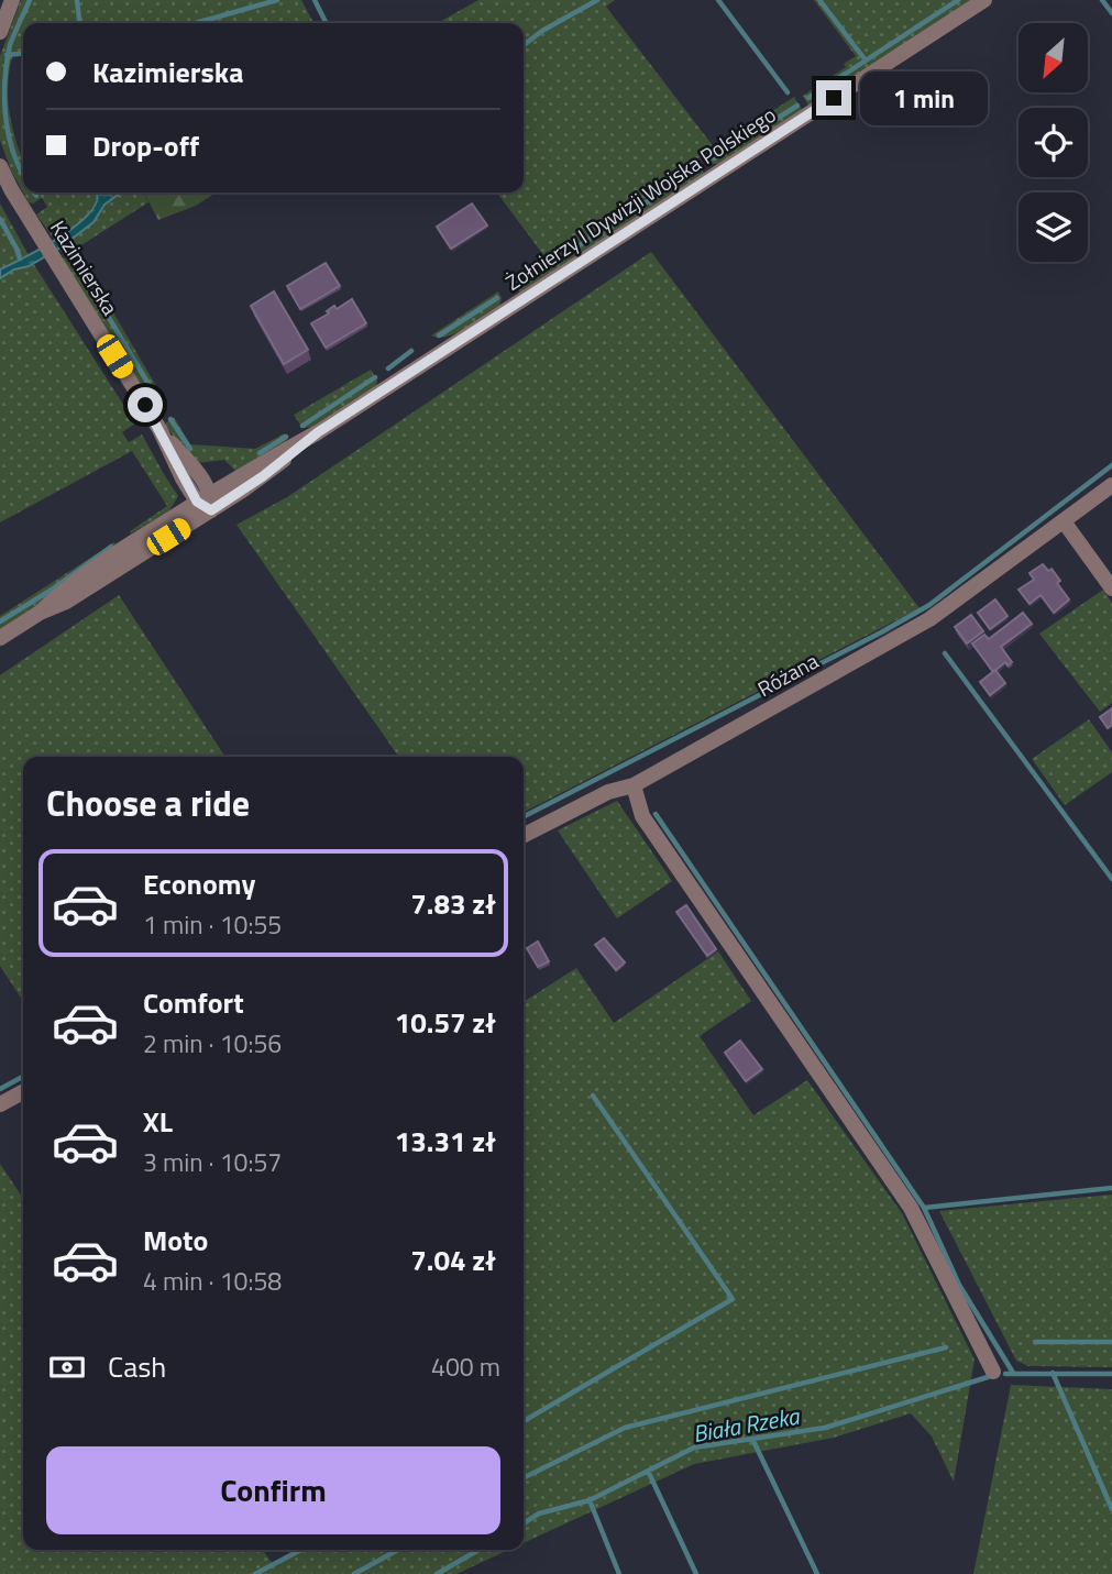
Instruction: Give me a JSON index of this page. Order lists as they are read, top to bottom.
{
  "streets": {
    "street": ["Żołnierzy I Dywizji Wojska Polskiego", "Kazimierska", "Różana"]
  },
  "crossings": [
    ["Żołnierzy I Dywizji Wojska Polskiego", "Kazimierska"]
  ],
  "water": ["Biała Rzeka"],
  "north": "bottom left",
  "page": {
    "banner": ["Kazimierska", "Drop-off"],
    "bubble": "1 min",
    "heading": "Choose a ride",
    "list": [
      {
        "name": "Economy",
        "note": "1 min · 10:55",
        "value": "7.83 zł"
      },
      {
        "name": "Comfort",
        "note": "2 min · 10:56",
        "value": "10.57 zł"
      },
      {
        "name": "XL",
        "note": "3 min · 10:57",
        "value": "13.31 zł"
      },
      {
        "name": "Moto",
        "note": "4 min · 10:58",
        "value": "7.04 zł"
      }
    ],
    "pay": ["Cash", "400 m"],
    "buttons": "Confirm"
  }
}
